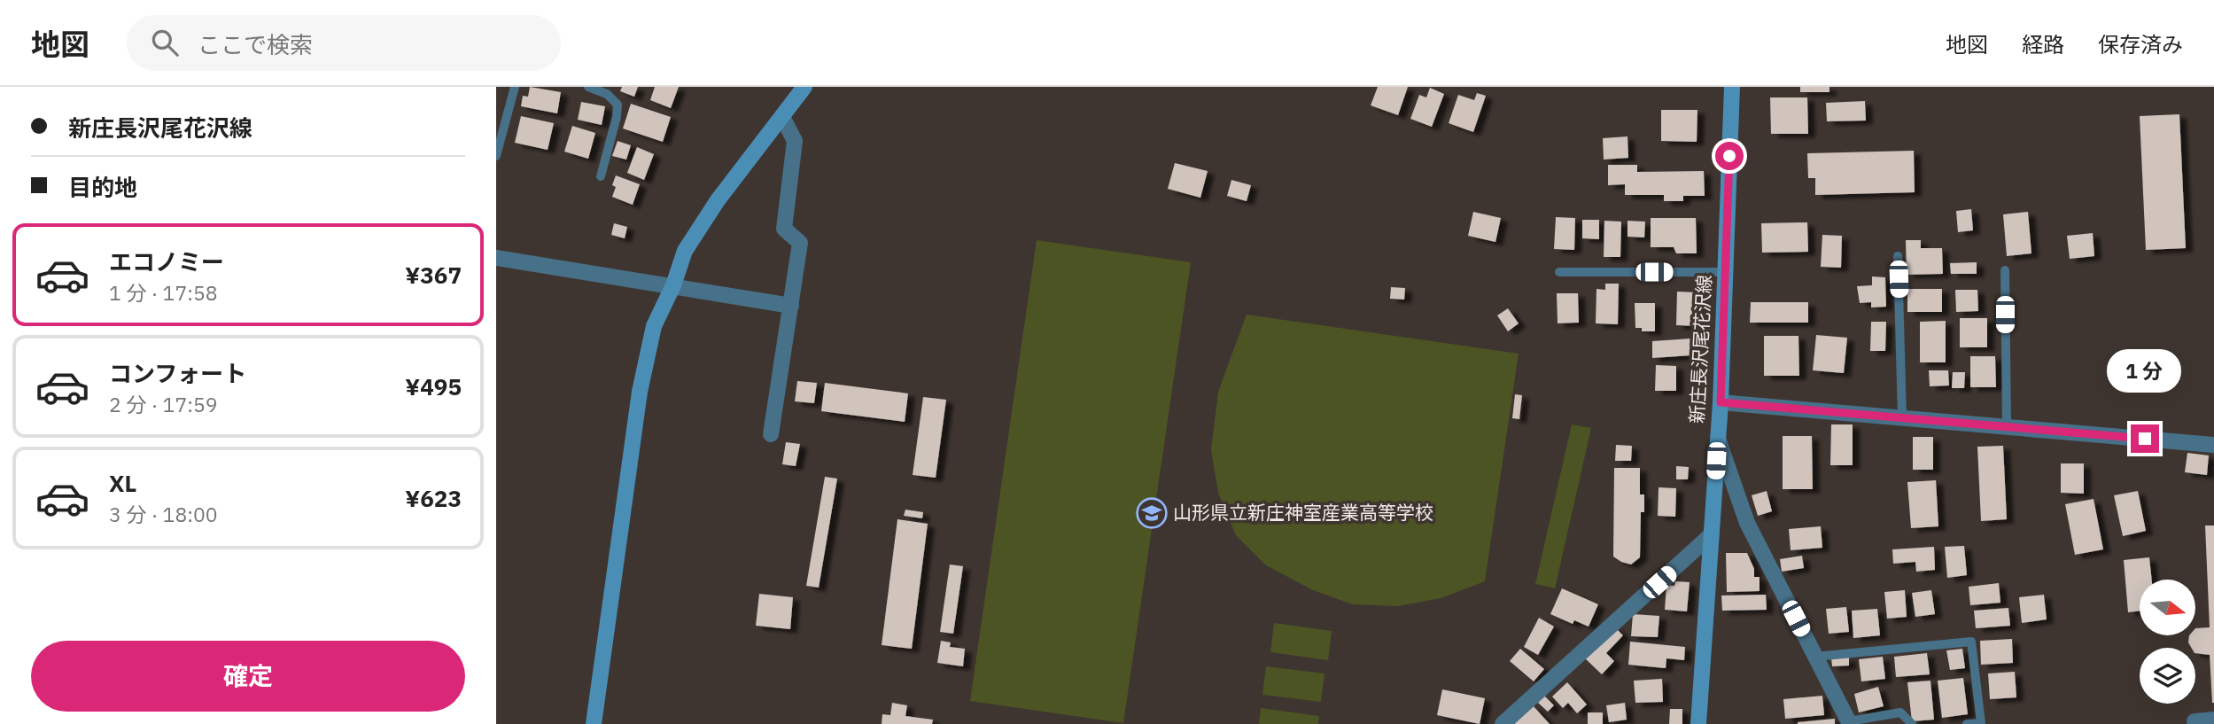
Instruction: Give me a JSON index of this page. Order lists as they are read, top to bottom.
{
  "streets": {
    "street": ["新庄長沢尾花沢線"]
  },
  "places": {
    "school or university": ["山形県立新庄神室産業高等学校"]
  },
  "north": "right",
  "page": {
    "header": "地図",
    "search": "ここで検索",
    "nav": ["地図", "経路", "保存済み"],
    "banner": ["新庄長沢尾花沢線", "目的地"],
    "list": [
      {
        "name": "エコノミー",
        "note": "1 分 · 17:58",
        "value": "¥367"
      },
      {
        "name": "コンフォート",
        "note": "2 分 · 17:59",
        "value": "¥495"
      },
      {
        "name": "XL",
        "note": "3 分 · 18:00",
        "value": "¥623"
      }
    ],
    "bubble": "1 分",
    "buttons": "確定"
  }
}
